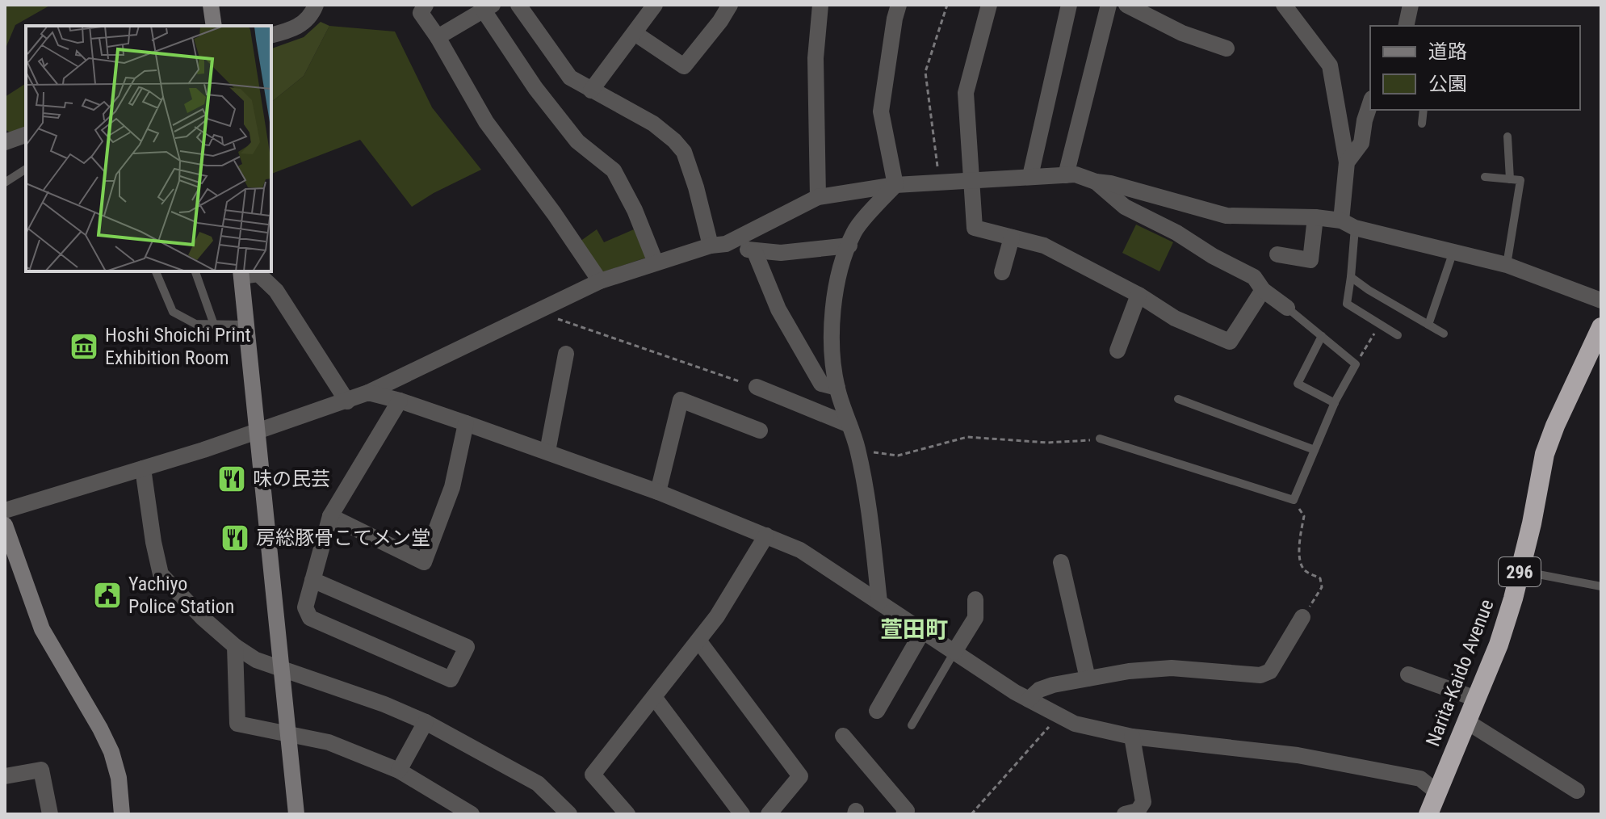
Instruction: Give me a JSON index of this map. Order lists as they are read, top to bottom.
{
  "streets": {
    "highway": ["296", "Narita-Kaido Avenue"]
  },
  "districts": ["萱田町"],
  "places": {
    "museum": ["Hoshi Shoichi Print Exhibition Room"],
    "restaurant": ["味の民芸", "房総豚骨こてメン堂"],
    "public building": ["Yachiyo Police Station"]
  },
  "legend": ["道路", "公園"]
}
